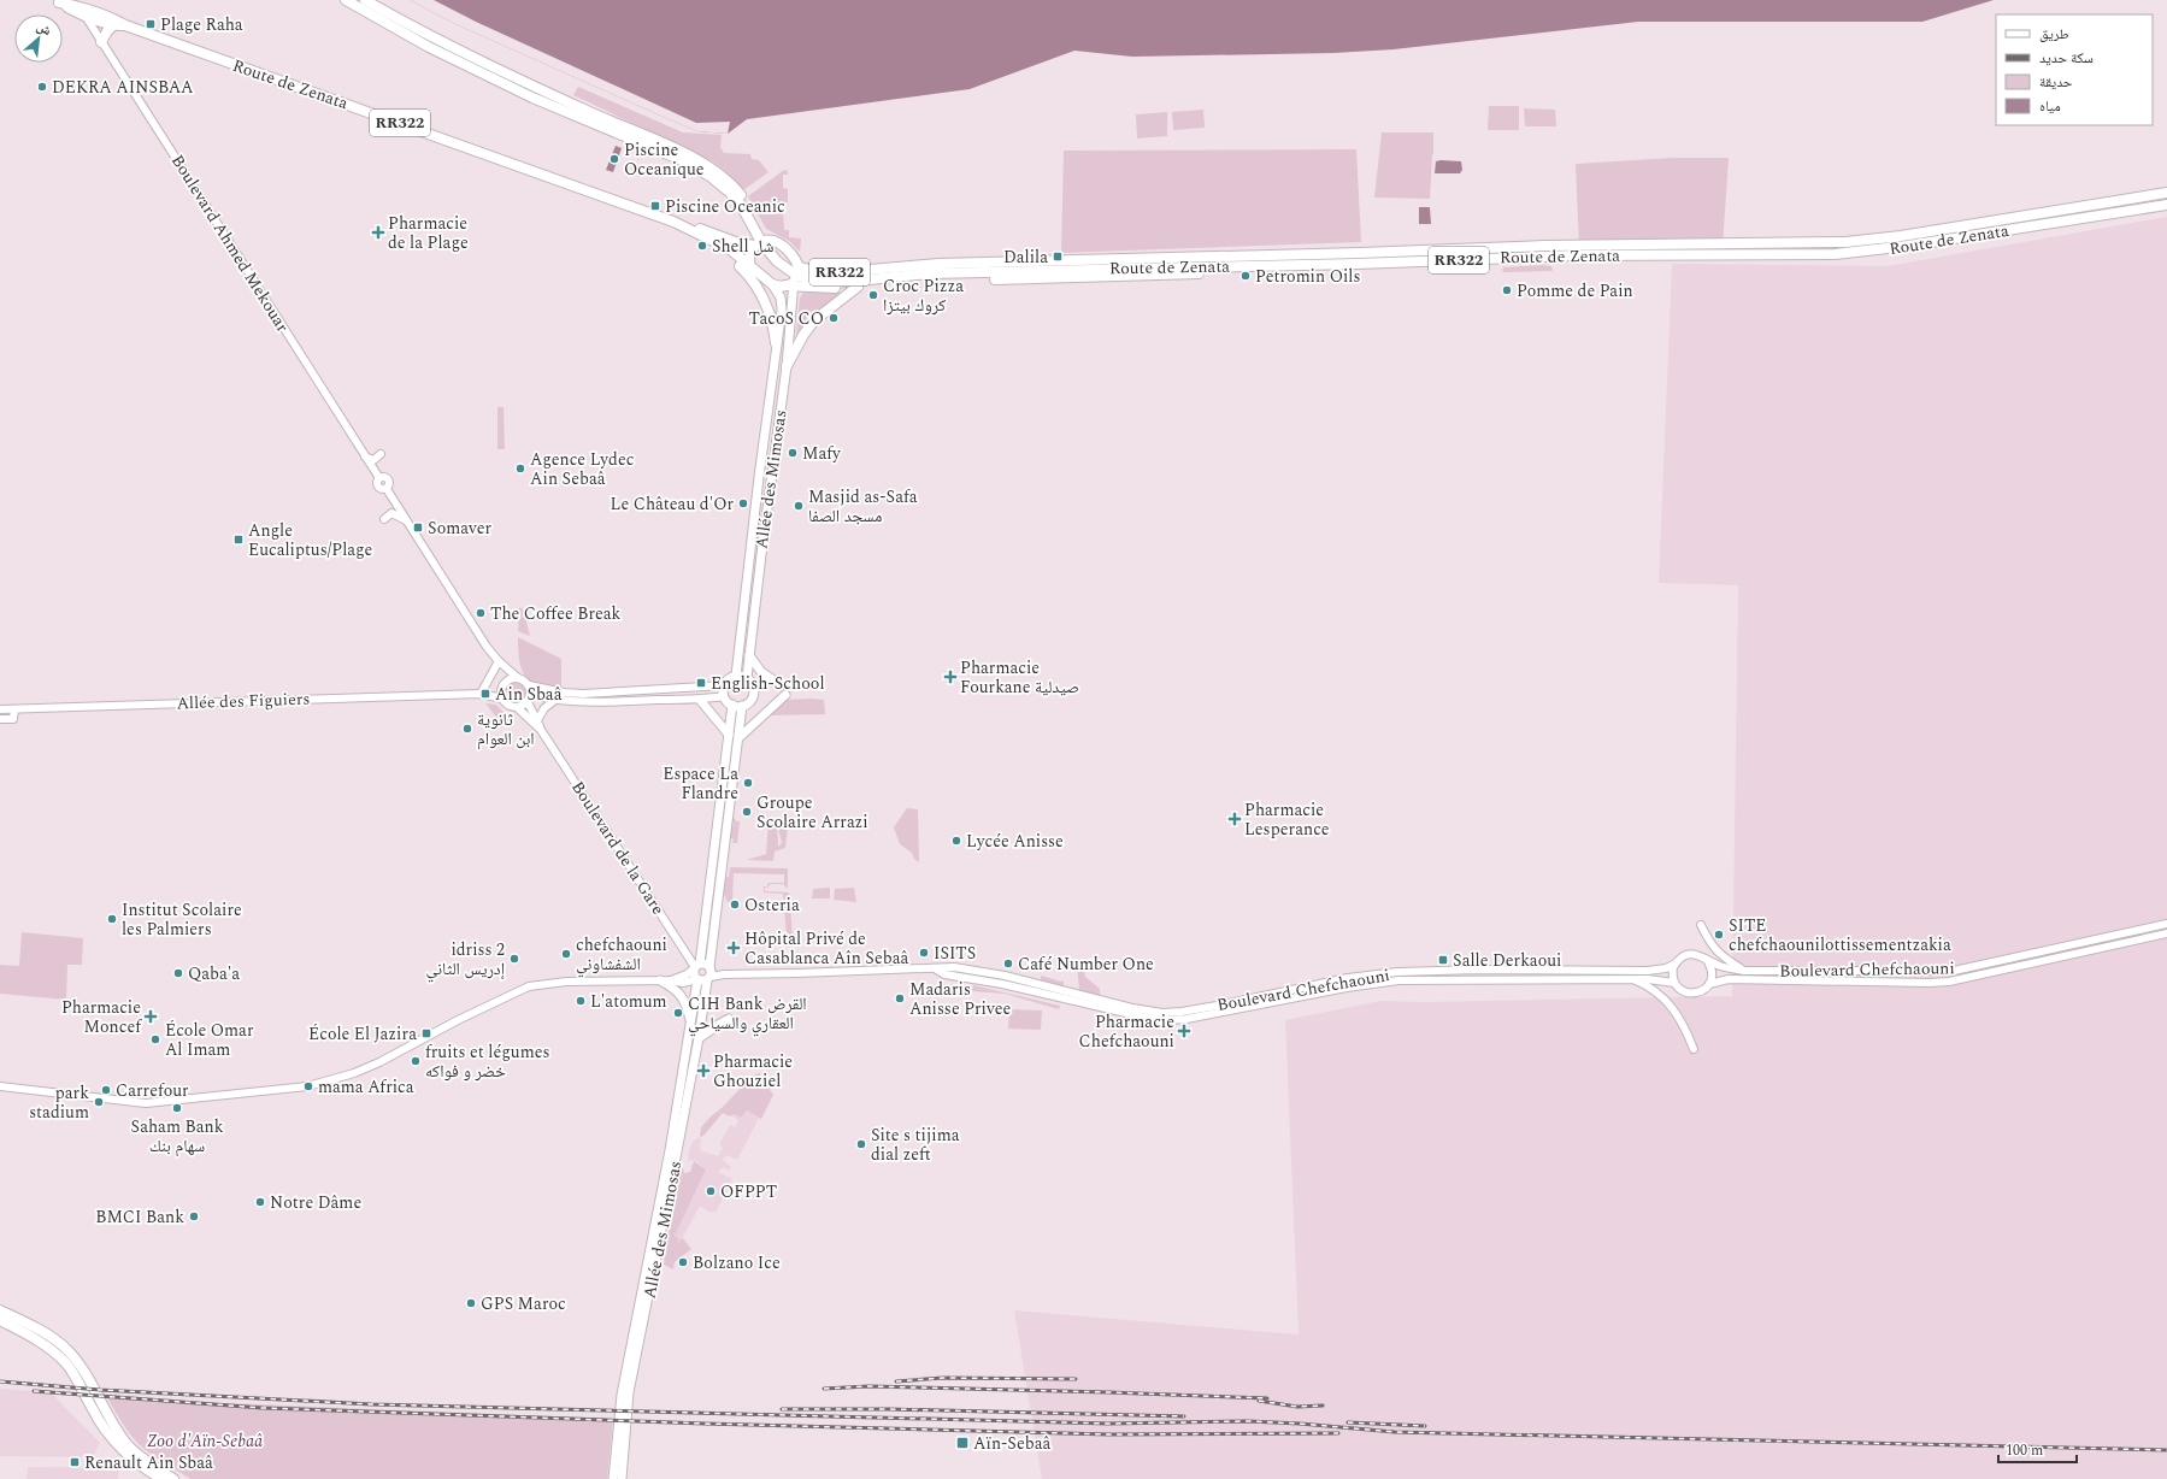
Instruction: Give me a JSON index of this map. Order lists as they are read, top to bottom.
{
  "streets": {
    "main road": ["Route de Zenata", "RR322", "Allée des Mimosas"],
    "street": [
      "Boulevard Ahmed Mekouar",
      "Allée des Figuiers",
      "Boulevard de la Gare",
      "Boulevard Chefchaouni"
    ]
  },
  "crossings": [
    ["Route de Zenata", "RR322"],
    ["Route de Zenata", "Boulevard Ahmed Mekouar"],
    ["Route de Zenata", "Allée des Mimosas"],
    ["RR322", "Allée des Mimosas"],
    ["Allée des Mimosas", "Boulevard Chefchaouni"],
    ["Allée des Figuiers", "Boulevard de la Gare"],
    ["Boulevard de la Gare", "Boulevard Chefchaouni"]
  ],
  "parks": ["Zoo d'Aïn-Sebaâ"],
  "places": {
    "transit": [
      "Plage Raha",
      "Piscine Oceanic",
      "Dalila",
      "Somaver",
      "Angle Eucaliptus/Plage",
      "English-School",
      "Ain Sbaâ",
      "Salle Derkaoui",
      "École El Jazira",
      "Aïn-Sebaâ",
      "Renault Ain Sbaâ"
    ],
    "other": [
      "DEKRA AINSBAA",
      "Piscine Oceanique",
      "Shell شل",
      "Petromin Oils",
      "Pomme de Pain",
      "Croc Pizza كروك بيتزا",
      "TacoS CO",
      "Mafy",
      "Agence Lydec Ain Sebaâ",
      "Le Château d'Or",
      "Masjid as-Safa مسجد الصفا",
      "The Coffee Break",
      "ثانوية ابن العوام",
      "Espace La Flandre",
      "Groupe Scolaire Arrazi",
      "Lycée Anisse",
      "Osteria",
      "Institut Scolaire les Palmiers",
      "SITE chefchaounilottissementzakia",
      "ISITS",
      "chefchaouni الشفشاوني",
      "idriss 2 إدريس الثاني",
      "Café Number One",
      "Qaba'a",
      "Madaris Anisse Privee",
      "L'atomum",
      "CIH Bank القرض العقاري والسياحي",
      "École Omar Al Imam",
      "fruits et légumes خضر و فواكه",
      "mama Africa",
      "Carrefour",
      "park stadium",
      "Saham Bank سهام بنك",
      "Site s tijima dial zeft",
      "OFPPT",
      "Notre Dâme",
      "BMCI Bank",
      "Bolzano Ice",
      "GPS Maroc"
    ],
    "health": [
      "Pharmacie de la Plage",
      "Pharmacie Fourkane صيدلية",
      "Pharmacie Lesperance",
      "Hôpital Privé de Casablanca Aîn Sebaâ",
      "Pharmacie Moncef",
      "Pharmacie Chefchaouni",
      "Pharmacie Ghouziel"
    ]
  },
  "legend": [
    "طريق",
    "سكة حديد",
    "حديقة",
    "مياه"
  ],
  "scale_bar": "100 m",
  "north": "top right"
}
